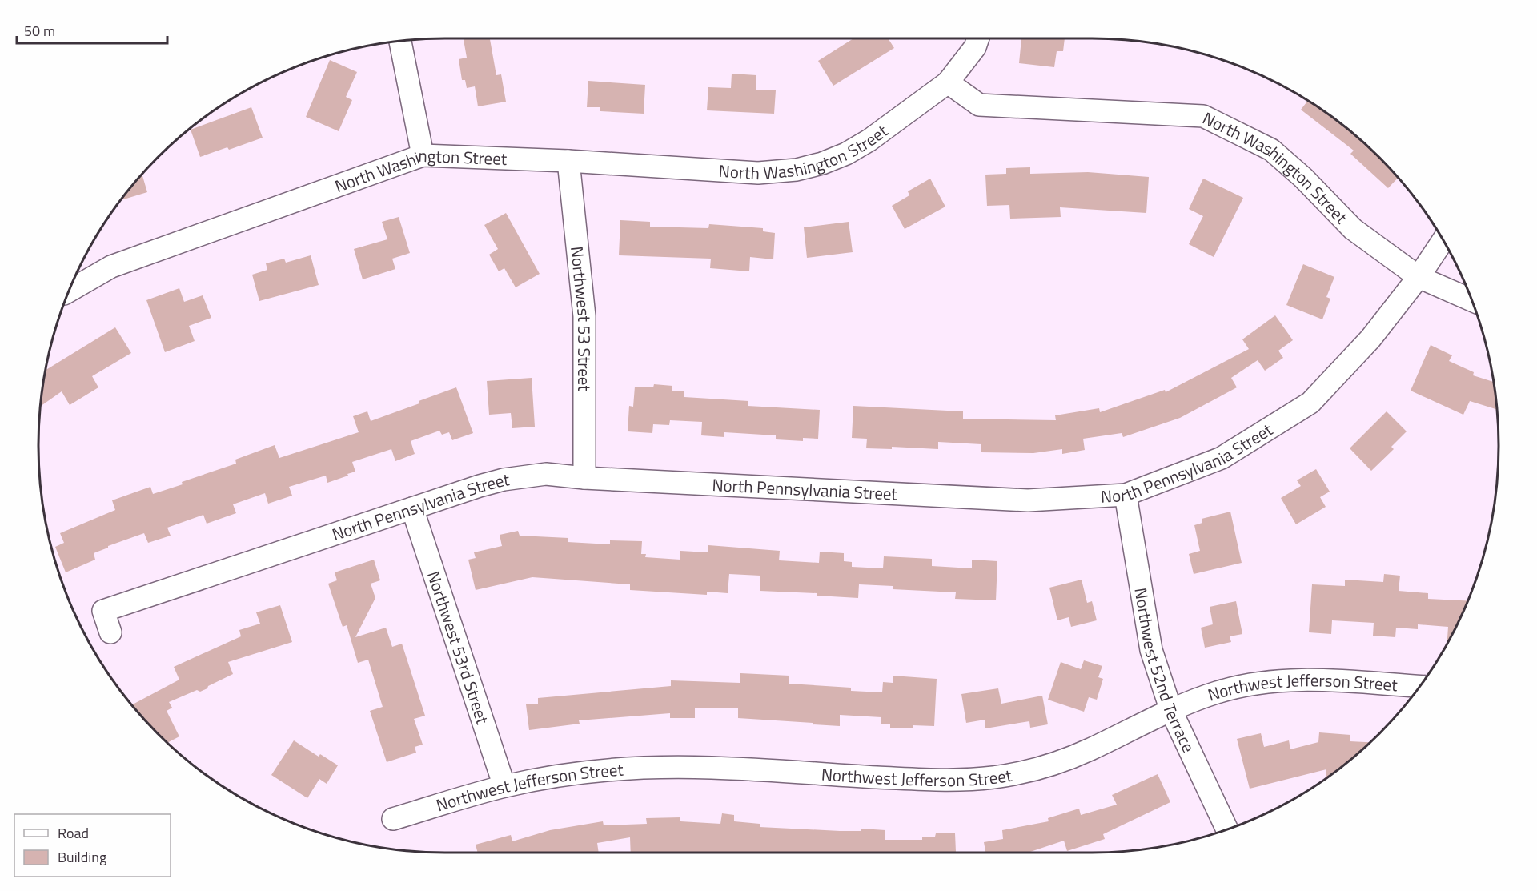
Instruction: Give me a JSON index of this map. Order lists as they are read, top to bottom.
{
  "streets": {
    "street": [
      "North Washington Street",
      "Northwest 53 Street",
      "North Pennsylvania Street",
      "Northwest 53rd Street",
      "Northwest 52nd Terrace",
      "Northwest Jefferson Street"
    ]
  },
  "crossings": [
    ["North Washington Street", "Northwest 53 Street"],
    ["North Washington Street", "North Pennsylvania Street"],
    ["Northwest 53 Street", "North Pennsylvania Street"],
    ["North Pennsylvania Street", "Northwest 53rd Street"],
    ["North Pennsylvania Street", "Northwest 52nd Terrace"],
    ["Northwest 53rd Street", "Northwest Jefferson Street"],
    ["Northwest 52nd Terrace", "Northwest Jefferson Street"]
  ],
  "legend": ["Road", "Building"],
  "scale_bar": "50 m"
}
